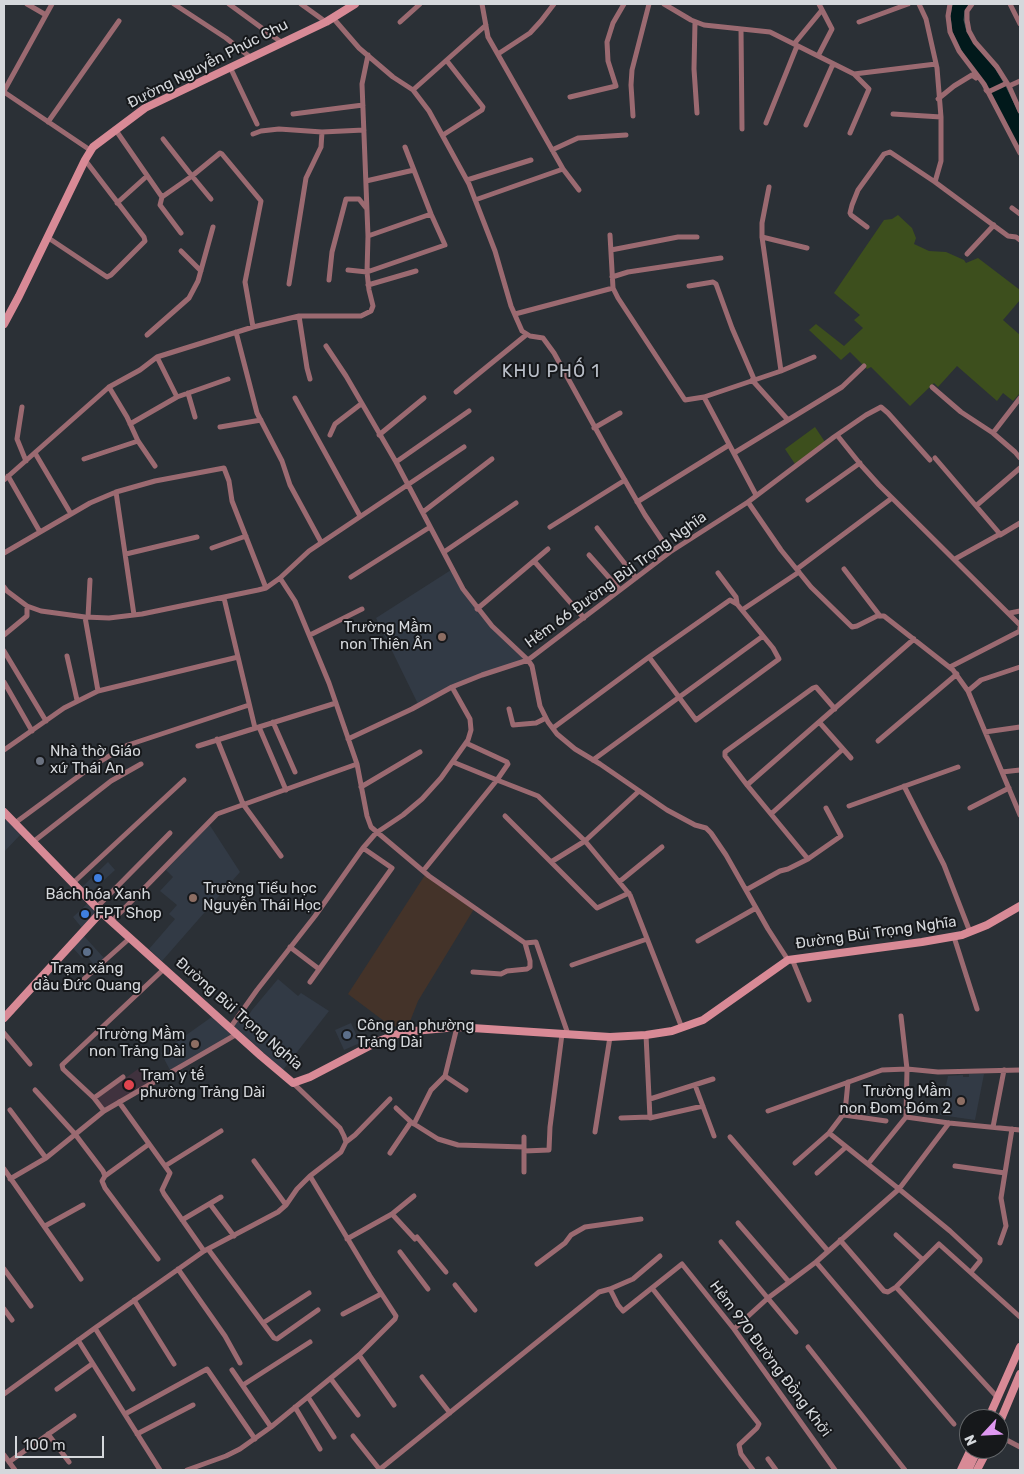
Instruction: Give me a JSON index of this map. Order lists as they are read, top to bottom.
{
  "streets": {
    "street": [
      "Đường Nguyễn Phúc Chu",
      "Hẻm 66 Đường Bùi Trọng Nghĩa",
      "Đường Bùi Trọng Nghĩa",
      "Hẻm 970 Đường Đồng Khởi"
    ]
  },
  "districts": ["KHU PHỐ 1"],
  "places": [
    "Trường Mầm non Thiên Ân",
    "Nhà thờ Giáo xứ Thái An",
    "Bách hóa Xanh",
    "Trường Tiểu học Nguyễn Thái Học",
    "FPT Shop",
    "Trạm xăng dầu Đức Quang",
    "Công an phường Trảng Dài",
    "Trường Mầm non Trảng Dài",
    "Trạm y tế phường Trảng Dài",
    "Trường Mầm non Đom Đóm 2"
  ],
  "scale_bar": "100 m",
  "north": "bottom left"
}
